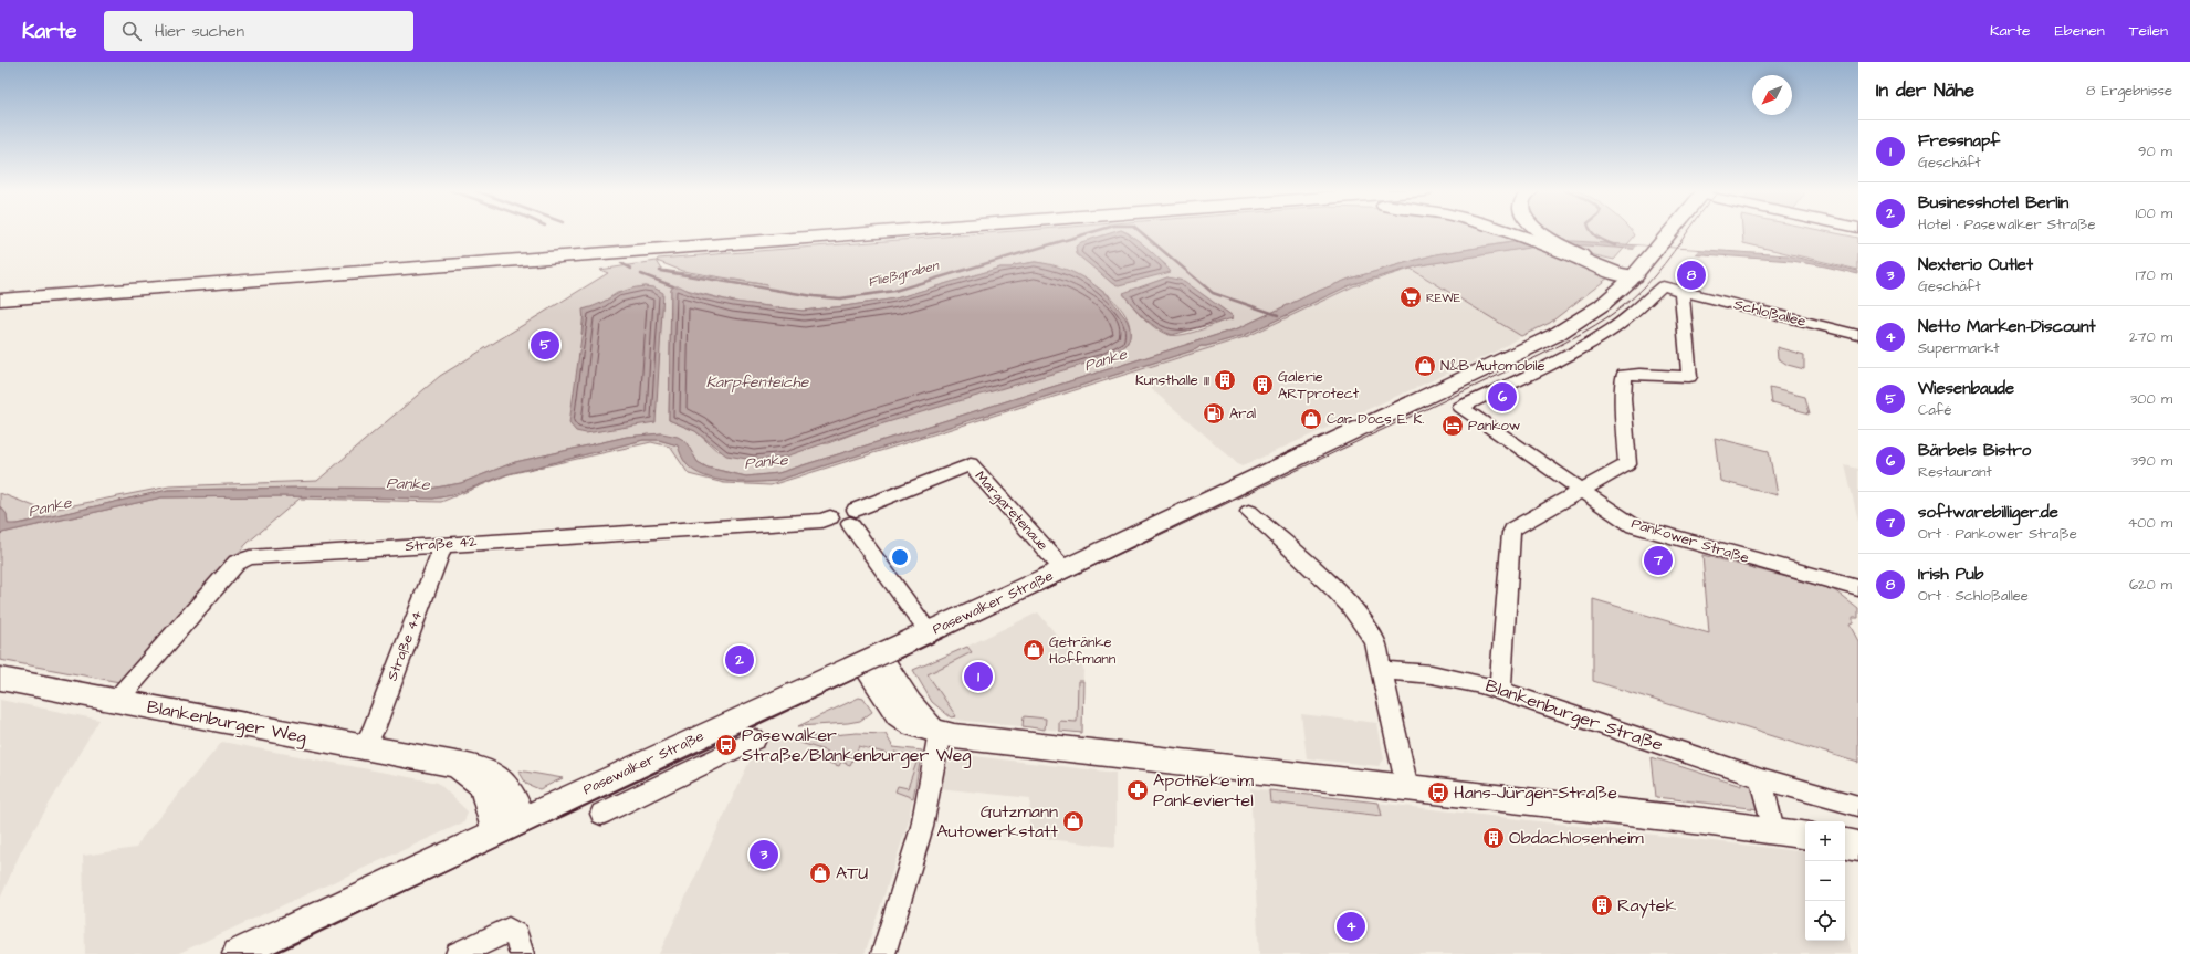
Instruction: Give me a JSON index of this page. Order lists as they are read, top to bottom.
{
  "streets": {
    "main road": ["Pasewalker Straße", "Blankenburger Weg"],
    "street": [
      "Schloßallee",
      "Margaretenaue",
      "Pankower Straße",
      "Straße 42",
      "Straße 44",
      "Blankenburger Straße"
    ]
  },
  "crossings": [
    ["Schloßallee", "Pankower Straße"],
    ["Margaretenaue", "Straße 42"],
    ["Margaretenaue", "Pasewalker Straße"],
    ["Straße 42", "Straße 44"],
    ["Straße 42", "Blankenburger Weg"],
    ["Pasewalker Straße", "Blankenburger Weg"],
    ["Straße 44", "Blankenburger Weg"]
  ],
  "water": ["Fließgraben", "Panke", "Karpfenteiche"],
  "places": {
    "supermarket": ["REWE"],
    "shop": [
      "N&B Automobile",
      "Car Docs E. K.",
      "Getränke Hoffmann",
      "Gutzmann Autowerkstatt",
      "ATU"
    ],
    "building": [
      "Kunsthalle 111",
      "Galerie ARTprotect",
      "Obdachlosenheim",
      "Raytek"
    ],
    "fuel station": ["Aral"],
    "hotel": ["Pankow"],
    "bus stop": ["Pasewalker Straße/Blankenburger Weg", "Hans-Jürgen-Straße"],
    "pharmacy": ["Apotheke im Pankeviertel"]
  },
  "north": "bottom left",
  "page": {
    "header": "Karte",
    "search": "Hier suchen",
    "nav": ["Karte", "Ebenen", "Teilen"],
    "heading": ["In der Nähe", "8 Ergebnisse"],
    "list": [
      {
        "mark": "1",
        "name": "Fressnapf",
        "note": "Geschäft",
        "value": "90 m"
      },
      {
        "mark": "2",
        "name": "Businesshotel Berlin",
        "note": "Hotel · Pasewalker Straße",
        "value": "100 m"
      },
      {
        "mark": "3",
        "name": "Nexterio Outlet",
        "note": "Geschäft",
        "value": "170 m"
      },
      {
        "mark": "4",
        "name": "Netto Marken-Discount",
        "note": "Supermarkt",
        "value": "270 m"
      },
      {
        "mark": "5",
        "name": "Wiesenbaude",
        "note": "Café",
        "value": "300 m"
      },
      {
        "mark": "6",
        "name": "Bärbels Bistro",
        "note": "Restaurant",
        "value": "390 m"
      },
      {
        "mark": "7",
        "name": "softwarebilliger.de",
        "note": "Ort · Pankower Straße",
        "value": "400 m"
      },
      {
        "mark": "8",
        "name": "Irish Pub",
        "note": "Ort · Schloßallee",
        "value": "620 m"
      }
    ],
    "pins": [
      "8",
      "5",
      "6",
      "7",
      "2",
      "1",
      "3",
      "4"
    ],
    "map_buttons": ["+", "−"]
  }
}
